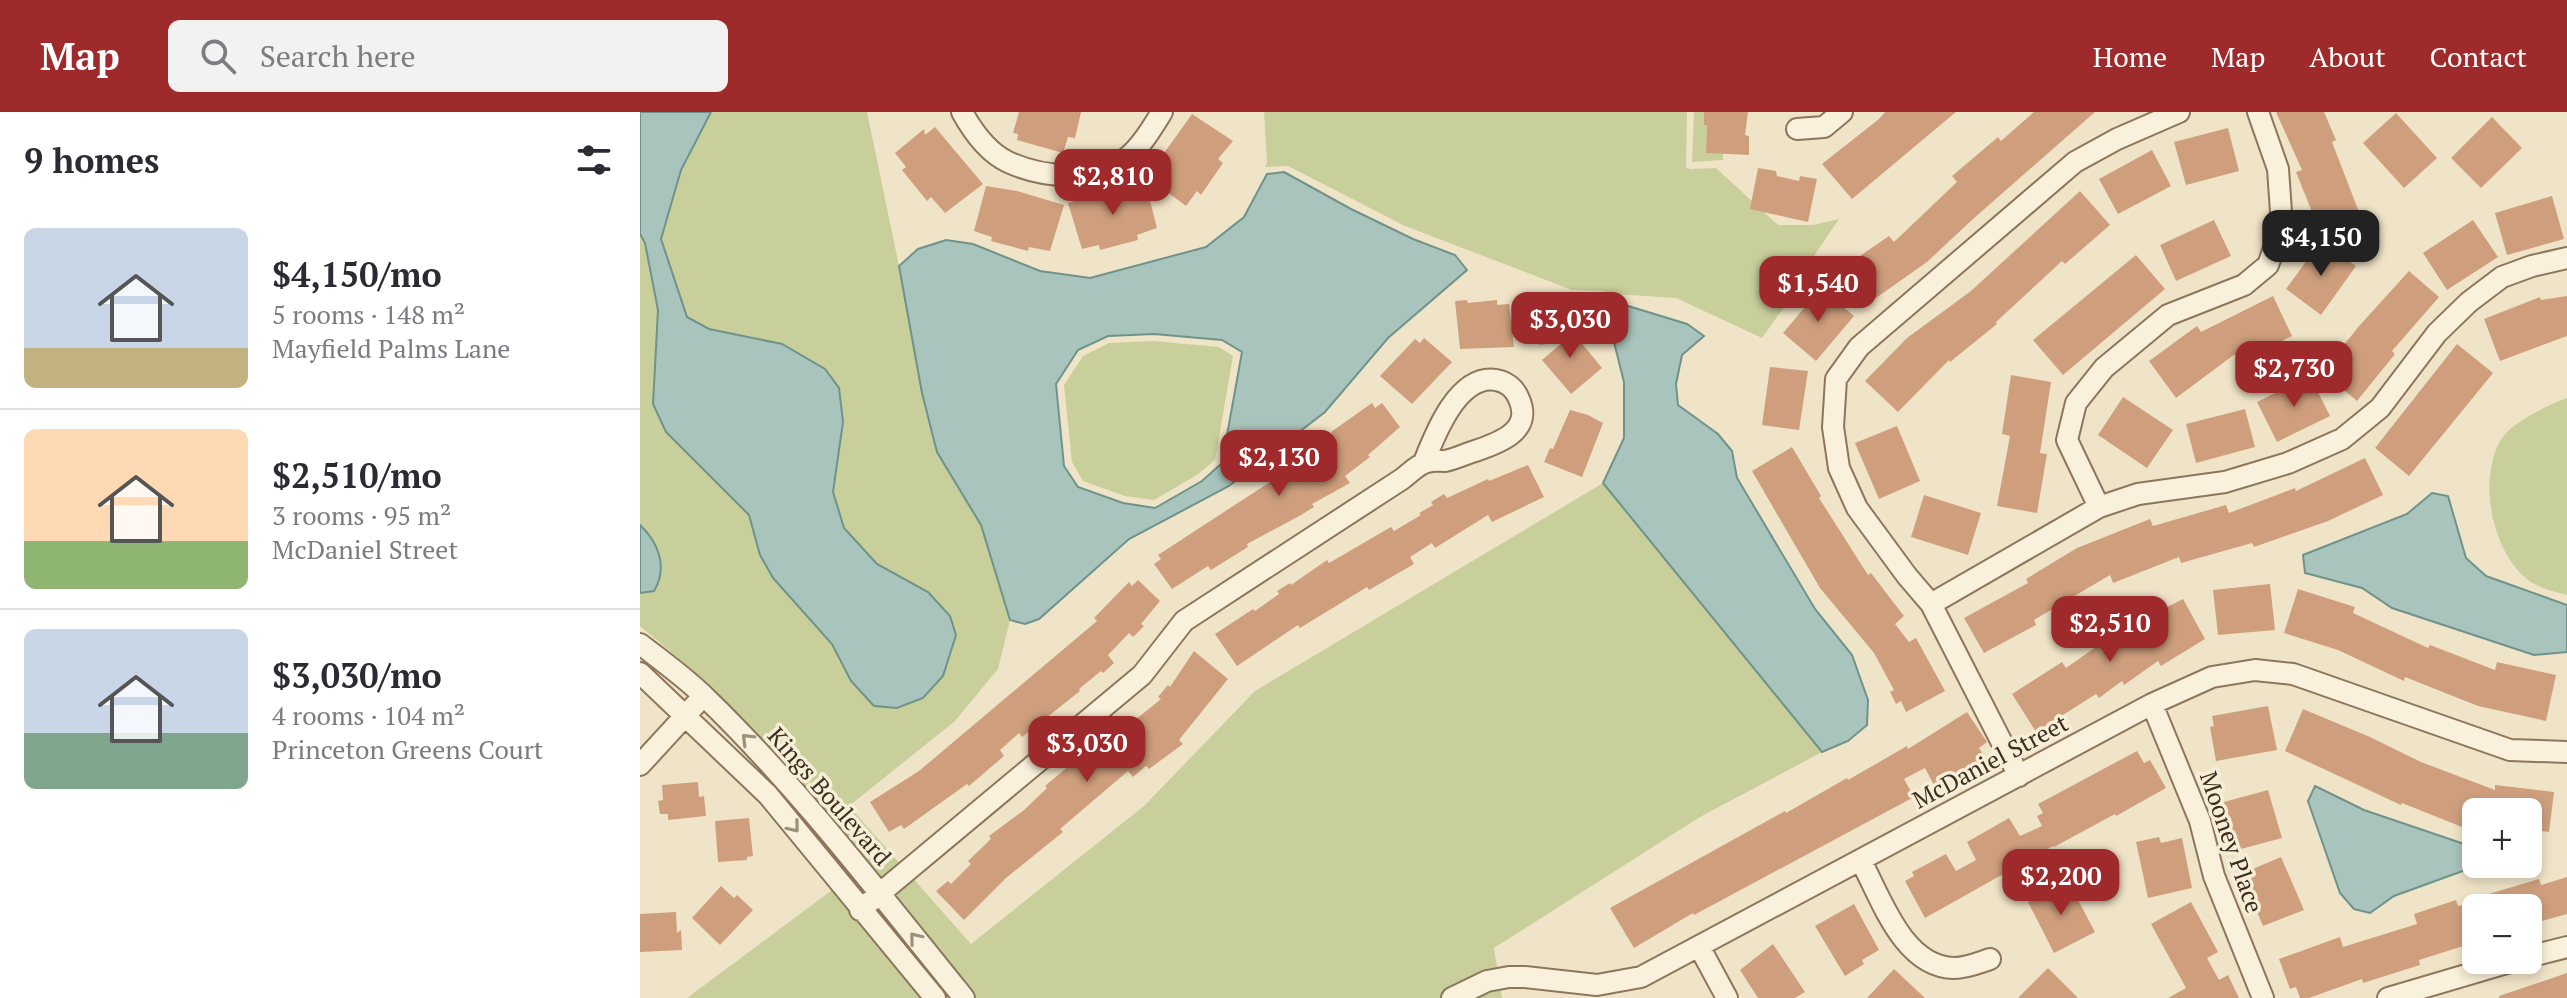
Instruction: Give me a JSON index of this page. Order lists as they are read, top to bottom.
{
  "streets": {
    "street": ["McDaniel Street", "Kings Boulevard", "Mooney Place"]
  },
  "crossings": [
    ["McDaniel Street", "Mooney Place"]
  ],
  "page": {
    "header": "Map",
    "search": "Search here",
    "nav": [
      "Home",
      "Map",
      "About",
      "Contact"
    ],
    "heading": "9 homes",
    "price": [
      "$2,810",
      "$4,150",
      "$1,540",
      "$3,030",
      "$2,730",
      "$2,130",
      "$2,510",
      "$3,030",
      "$2,200"
    ],
    "list": [
      {
        "name": "$4,150/mo",
        "note": "5 rooms · 148 m² · Mayfield Palms Lane"
      },
      {
        "name": "$2,510/mo",
        "note": "3 rooms · 95 m² · McDaniel Street"
      },
      {
        "name": "$3,030/mo",
        "note": "4 rooms · 104 m² · Princeton Greens Court"
      }
    ],
    "map_buttons": ["+", "−"]
  }
}
